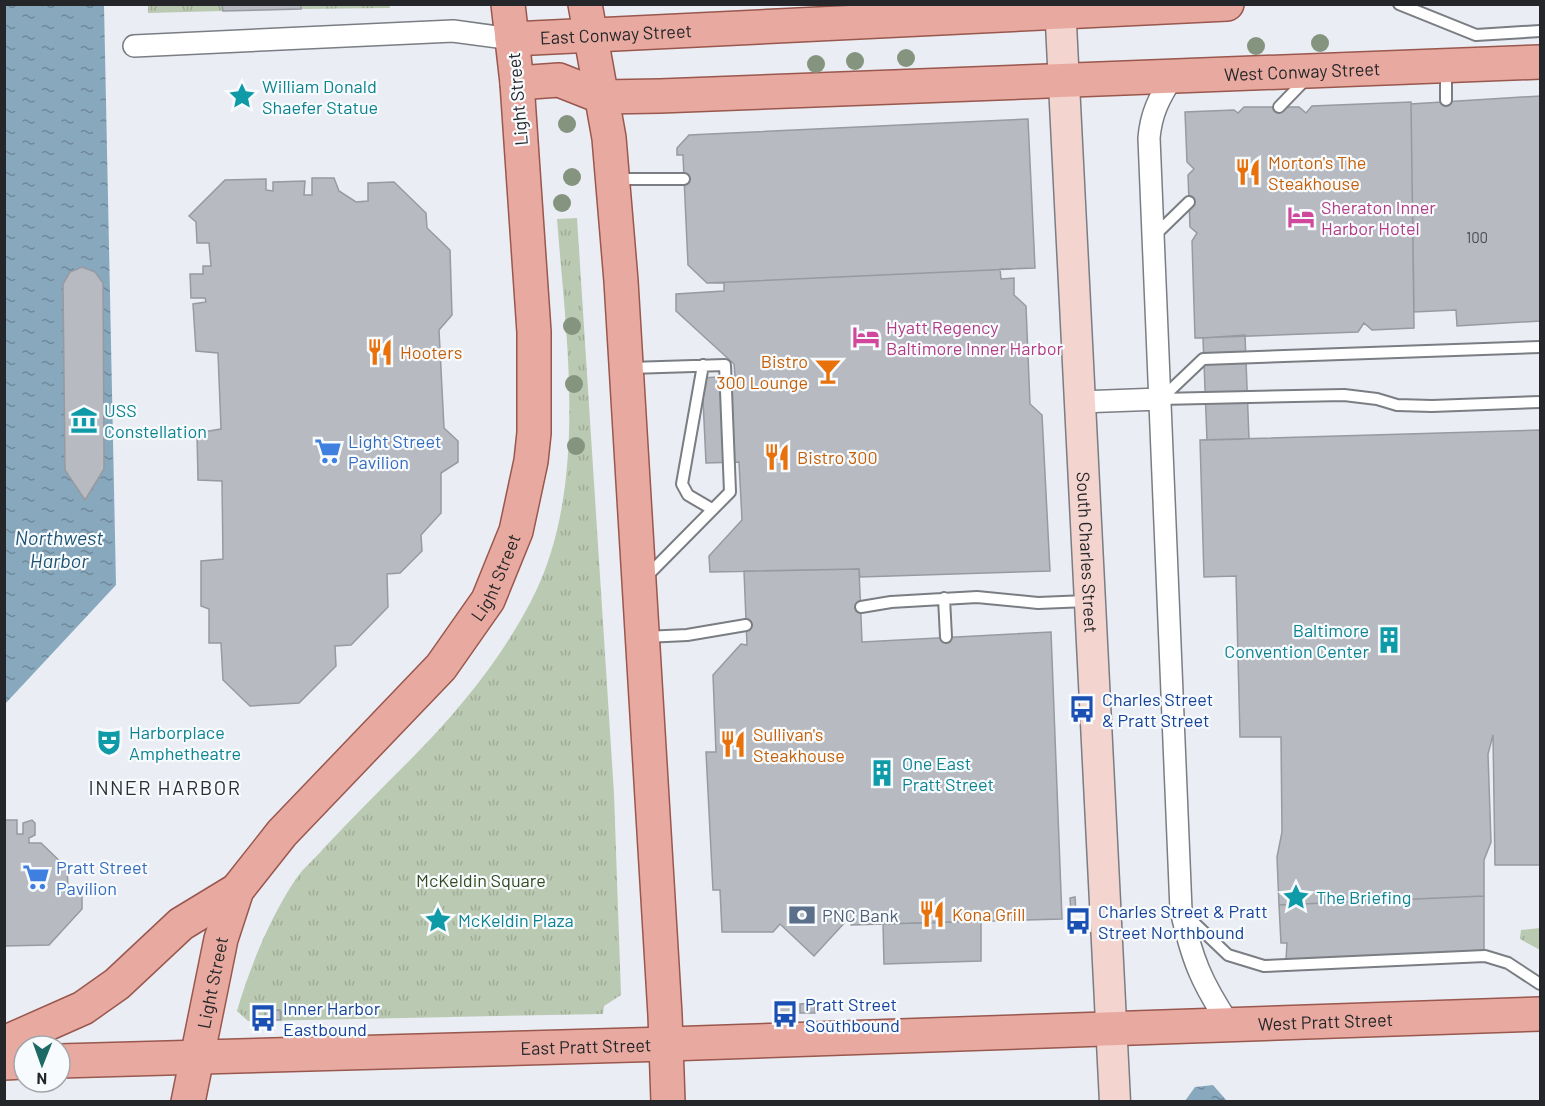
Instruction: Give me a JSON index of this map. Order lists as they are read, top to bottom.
{
  "streets": {
    "main road": [
      "East Conway Street",
      "West Conway Street",
      "Light Street",
      "South Charles Street",
      "West Pratt Street",
      "East Pratt Street"
    ]
  },
  "crossings": [
    ["East Conway Street", "Light Street"],
    ["East Conway Street", "South Charles Street"],
    ["West Conway Street", "South Charles Street"],
    ["Light Street", "East Pratt Street"],
    ["South Charles Street", "West Pratt Street"],
    ["South Charles Street", "East Pratt Street"],
    ["West Pratt Street", "East Pratt Street"]
  ],
  "districts": ["INNER HARBOR"],
  "water": ["Northwest Harbor"],
  "parks": ["McKeldin Square"],
  "places": {
    "place": ["William Donald Shaefer Statue", "The Briefing", "McKeldin Plaza"],
    "restaurant": [
      "Morton's The Steakhouse",
      "Hooters",
      "Bistro 300",
      "Sullivan's Steakhouse",
      "Kona Grill"
    ],
    "hotel": ["Sheraton Inner Harbor Hotel", "Hyatt Regency Baltimore Inner Harbor"],
    "bar": ["Bistro 300 Lounge"],
    "museum": ["USS Constellation"],
    "supermarket": ["Light Street Pavilion", "Pratt Street Pavilion"],
    "building": ["Baltimore Convention Center", "One East Pratt Street"],
    "bus stop": [
      "Charles Street & Pratt Street",
      "Charles Street & Pratt Street Northbound",
      "Pratt Street Southbound",
      "Inner Harbor Eastbound"
    ],
    "theatre": ["Harborplace Amphetheatre"],
    "bank": ["PNC Bank"]
  },
  "house_numbers": ["100"],
  "north": "bottom"
}
